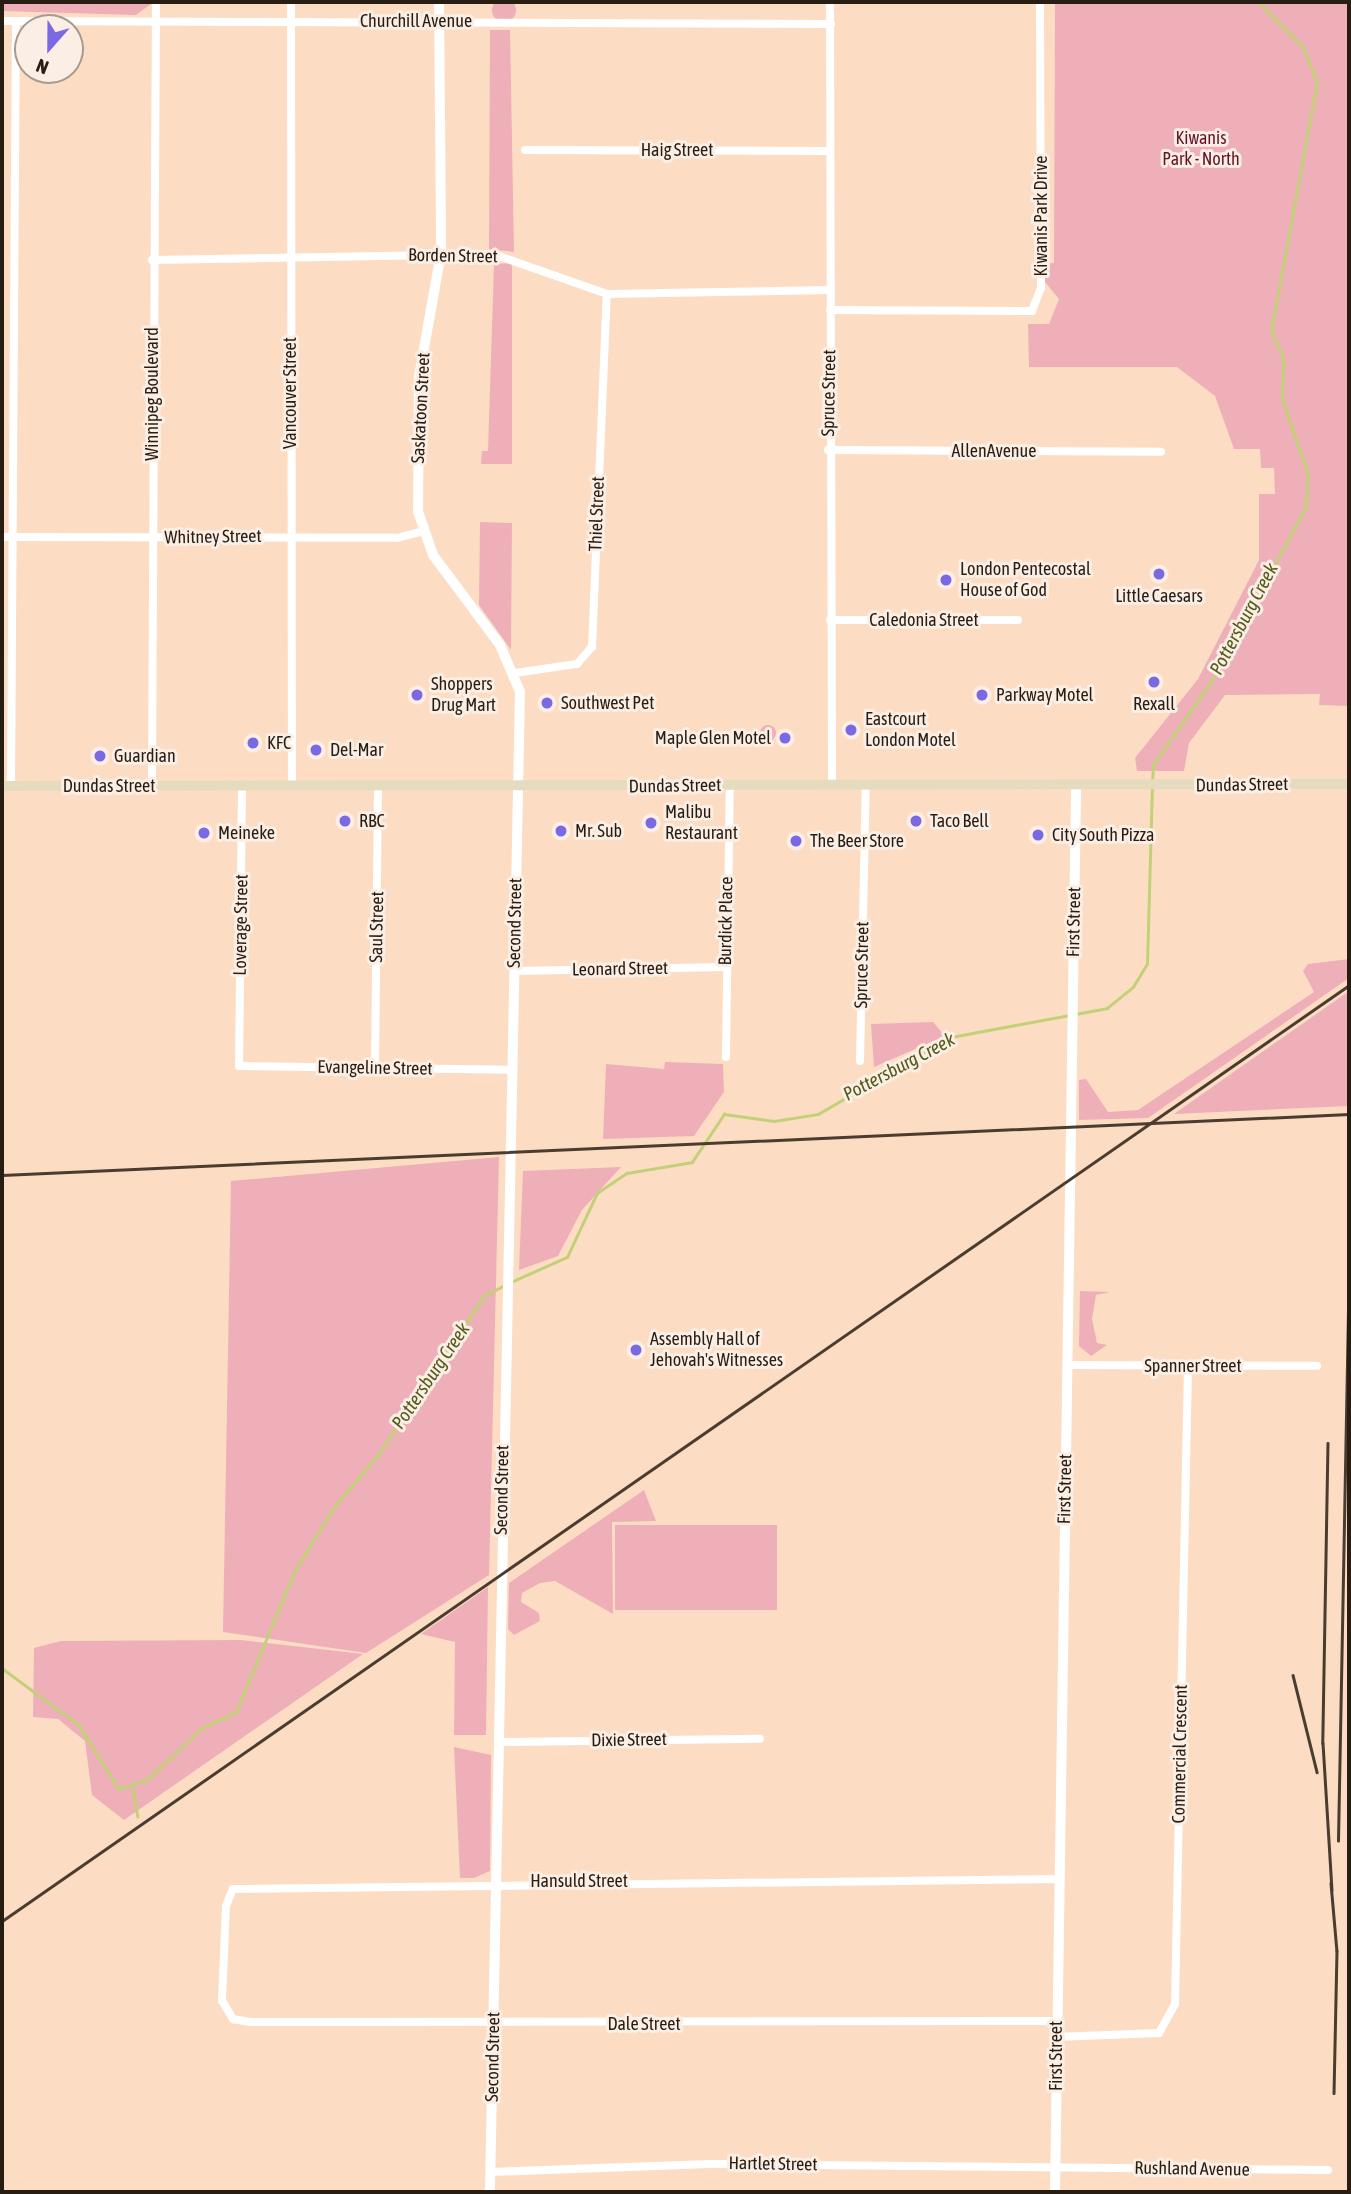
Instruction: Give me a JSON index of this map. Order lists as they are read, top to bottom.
{
  "streets": {
    "main road": ["Dundas Street"],
    "street": [
      "Churchill Avenue",
      "Haig Street",
      "Kiwanis Park Drive",
      "Borden Street",
      "Vancouver Street",
      "Spruce Street",
      "Winnipeg Boulevard",
      "Saskatoon Street",
      "AllenAvenue",
      "Thiel Street",
      "Whitney Street",
      "Caledonia Street",
      "Burdick Place",
      "First Street",
      "Second Street",
      "Loverage Street",
      "Saul Street",
      "Leonard Street",
      "Evangeline Street",
      "Spanner Street",
      "Dixie Street",
      "Commercial Crescent",
      "Hansuld Street",
      "Dale Street",
      "Hartlet Street",
      "Rushland Avenue"
    ]
  },
  "crossings": [
    ["Churchill Avenue", "Vancouver Street"],
    ["Churchill Avenue", "Spruce Street"],
    ["Churchill Avenue", "Winnipeg Boulevard"],
    ["Churchill Avenue", "Saskatoon Street"],
    ["Haig Street", "Spruce Street"],
    ["Kiwanis Park Drive", "Spruce Street"],
    ["Borden Street", "Vancouver Street"],
    ["Borden Street", "Spruce Street"],
    ["Borden Street", "Winnipeg Boulevard"],
    ["Borden Street", "Saskatoon Street"],
    ["Borden Street", "Thiel Street"],
    ["Vancouver Street", "Whitney Street"],
    ["Vancouver Street", "Dundas Street"],
    ["Spruce Street", "AllenAvenue"],
    ["Spruce Street", "Caledonia Street"],
    ["Spruce Street", "Dundas Street"],
    ["Winnipeg Boulevard", "Whitney Street"],
    ["Winnipeg Boulevard", "Dundas Street"],
    ["Saskatoon Street", "Whitney Street"],
    ["Dundas Street", "Burdick Place"],
    ["Dundas Street", "First Street"],
    ["Dundas Street", "Second Street"],
    ["Dundas Street", "Loverage Street"],
    ["Dundas Street", "Saul Street"],
    ["Burdick Place", "Leonard Street"],
    ["First Street", "Spanner Street"],
    ["First Street", "Commercial Crescent"],
    ["First Street", "Hansuld Street"],
    ["First Street", "Dale Street"],
    ["First Street", "Hartlet Street"],
    ["First Street", "Rushland Avenue"],
    ["Second Street", "Leonard Street"],
    ["Second Street", "Evangeline Street"],
    ["Second Street", "Dixie Street"],
    ["Second Street", "Hansuld Street"],
    ["Second Street", "Dale Street"],
    ["Second Street", "Hartlet Street"],
    ["Loverage Street", "Evangeline Street"],
    ["Saul Street", "Evangeline Street"],
    ["Spanner Street", "Commercial Crescent"],
    ["Hansuld Street", "Dale Street"],
    ["Hartlet Street", "Rushland Avenue"]
  ],
  "water": ["Pottersburg Creek"],
  "parks": ["Kiwanis Park - North"],
  "places": [
    "Little Caesars",
    "London Pentecostal House of God",
    "Rexall",
    "Shoppers Drug Mart",
    "Parkway Motel",
    "Southwest Pet",
    "Eastcourt London Motel",
    "Maple Glen Motel",
    "KFC",
    "Del-Mar",
    "Guardian",
    "RBC",
    "Taco Bell",
    "Malibu Restaurant",
    "Mr. Sub",
    "Meineke",
    "City South Pizza",
    "The Beer Store",
    "Assembly Hall of Jehovah's Witnesses"
  ],
  "north": "bottom"
}
